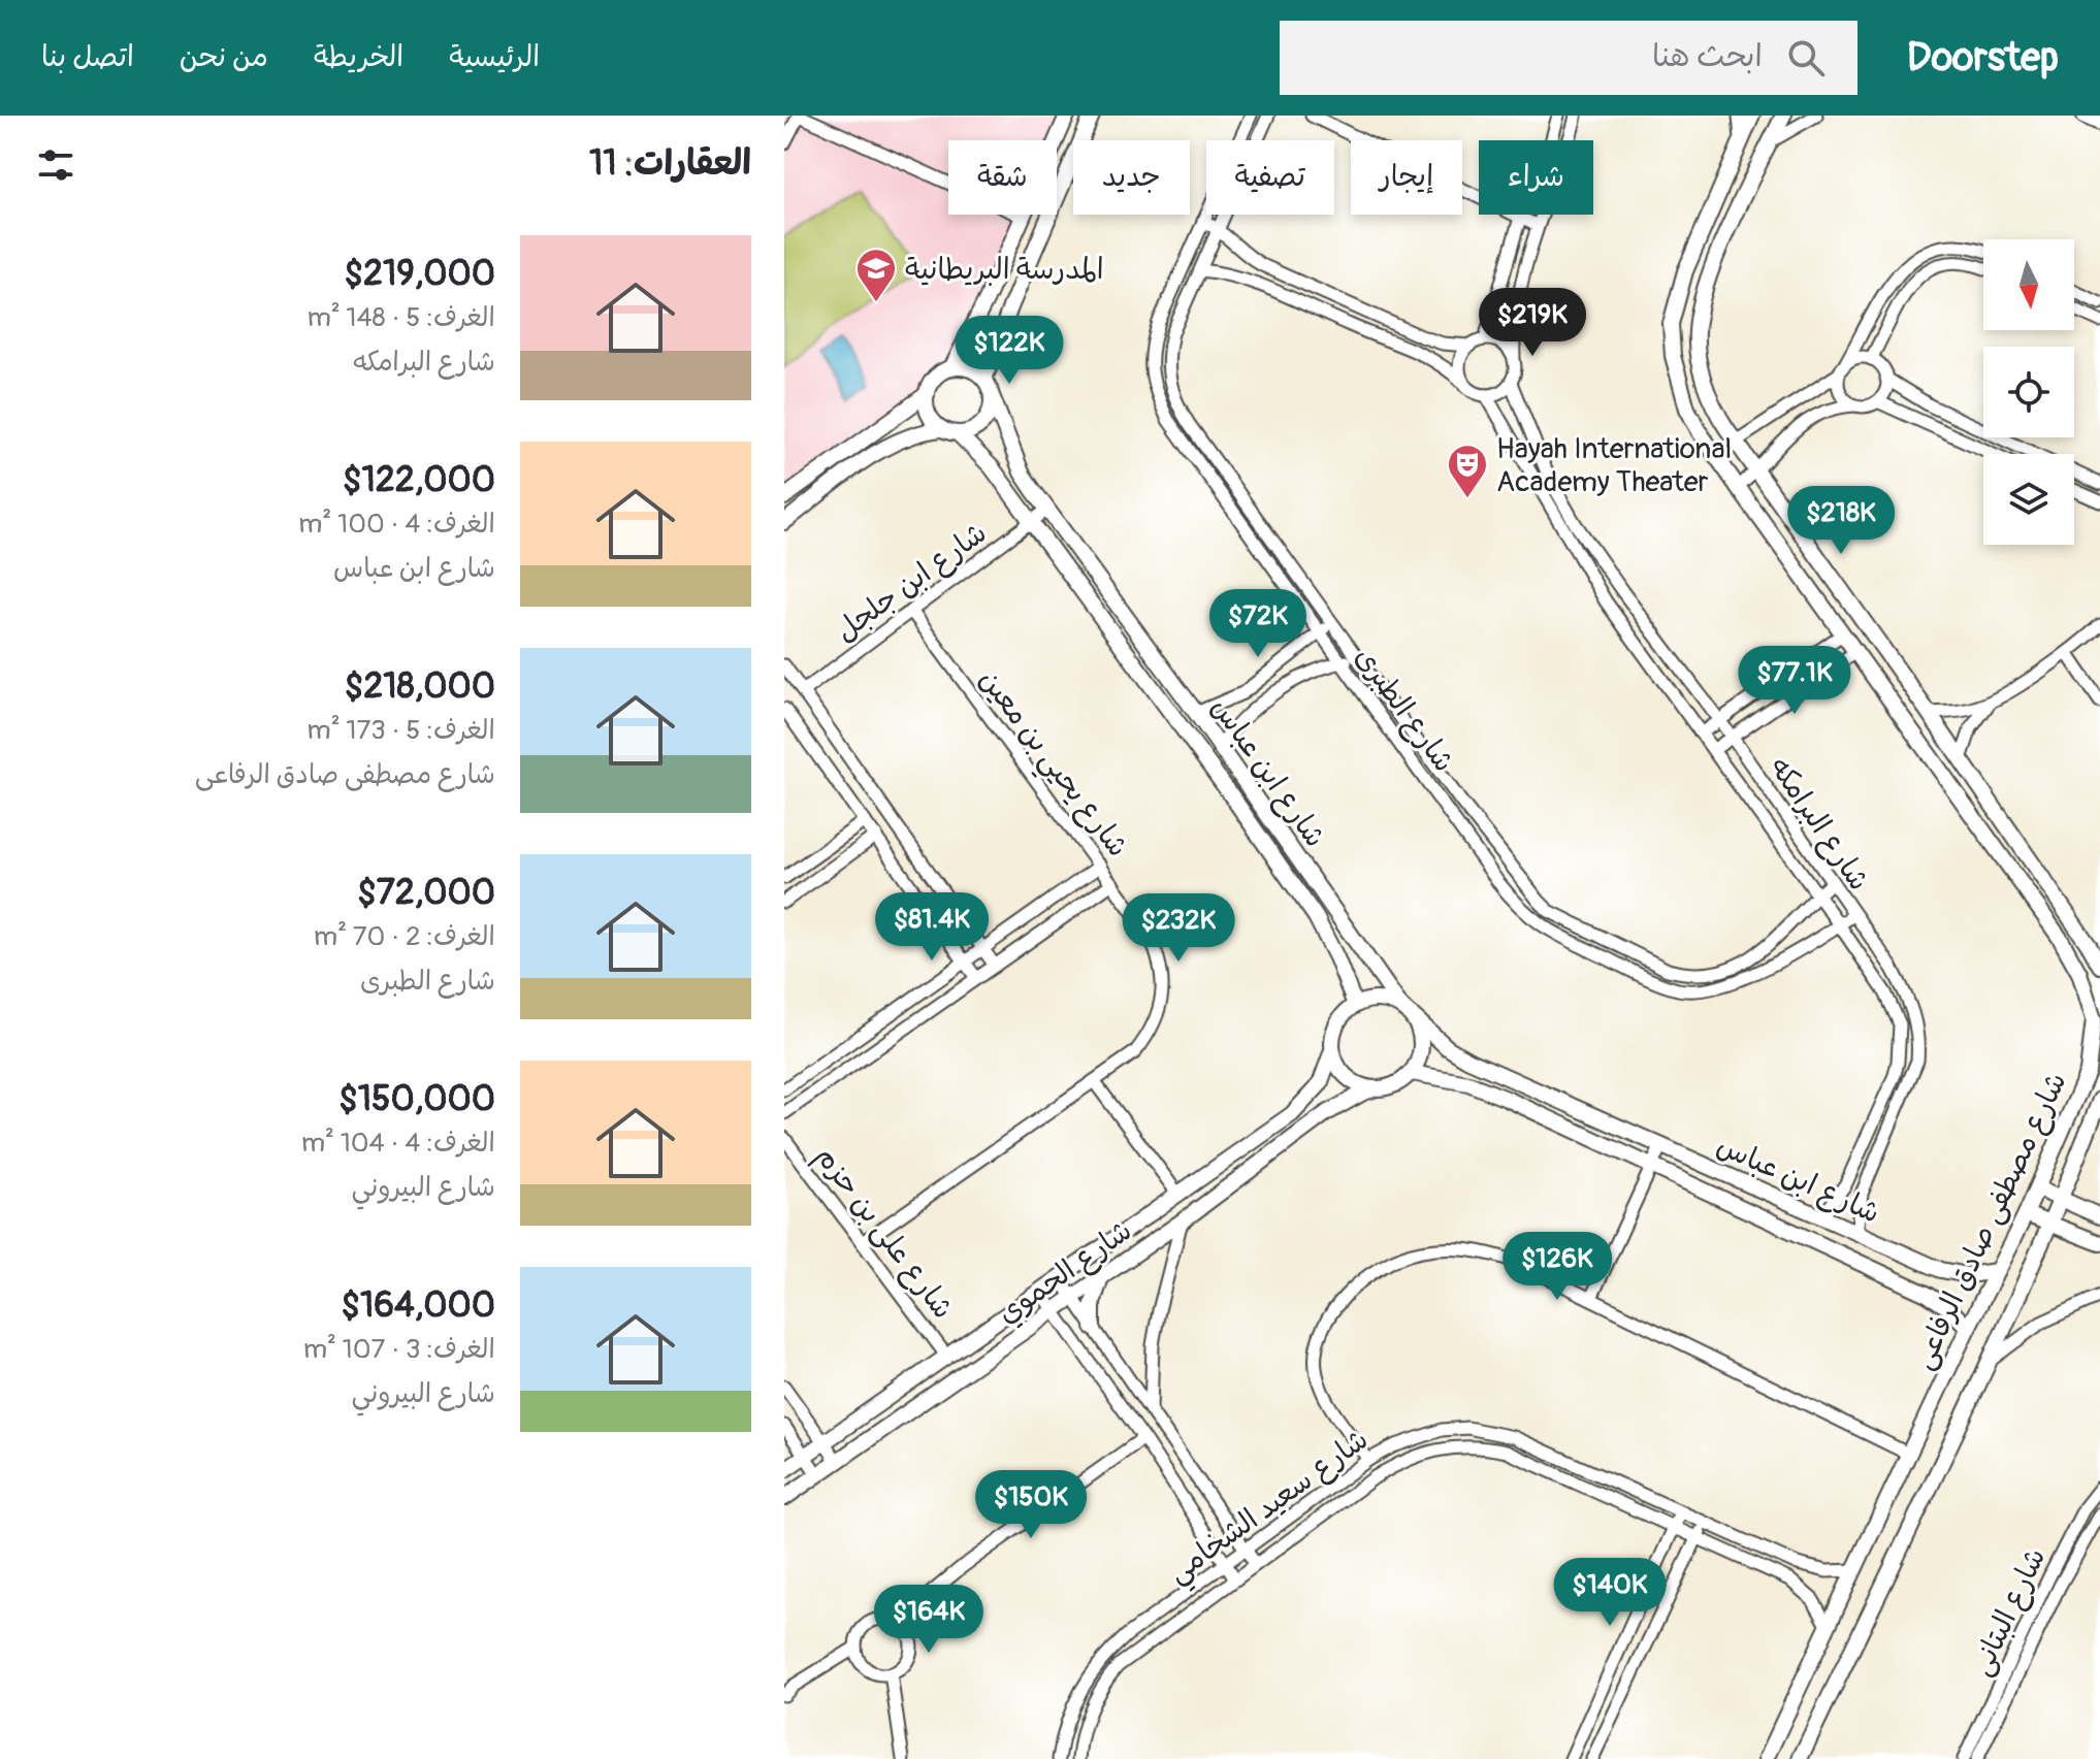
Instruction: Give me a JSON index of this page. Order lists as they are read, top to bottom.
{
  "streets": {
    "street": [
      "شارع ابن جلجل",
      "شارع الطبرى",
      "شارع يحيي بن معين",
      "شارع ابن عباس",
      "شارع البرامكه",
      "شارع مصطفى صادق الرفاعى",
      "شارع على بن حزم",
      "شارع الحموي",
      "شارع سعيد الشخامي",
      "شارع البتانى"
    ]
  },
  "crossings": [
    ["شارع ابن جلجل", "شارع يحيي بن معين"],
    ["شارع ابن جلجل", "شارع ابن عباس"],
    ["شارع الطبرى", "شارع البرامكه"],
    ["شارع يحيي بن معين", "شارع على بن حزم"],
    ["شارع ابن عباس", "شارع البرامكه"],
    ["شارع ابن عباس", "شارع مصطفى صادق الرفاعى"],
    ["شارع ابن عباس", "شارع الحموي"],
    ["شارع مصطفى صادق الرفاعى", "شارع سعيد الشخامي"],
    ["شارع على بن حزم", "شارع الحموي"]
  ],
  "places": {
    "school or university": ["المدرسة البريطانية"],
    "theatre": ["Hayah International Academy Theater"]
  },
  "north": "bottom",
  "page": {
    "header": "Doorstep",
    "search": "ابحث هنا",
    "nav": [
      "الرئيسية",
      "الخريطة",
      "من نحن",
      "اتصل بنا"
    ],
    "heading": "العقارات: 11",
    "chip": [
      "شراء",
      "إيجار",
      "تصفية",
      "جديد",
      "شقة"
    ],
    "list": [
      {
        "name": "$219,000",
        "note": "الغرف: 5 · 148 m² · شارع البرامكه"
      },
      {
        "name": "$122,000",
        "note": "الغرف: 4 · 100 m² · شارع ابن عباس"
      },
      {
        "name": "$218,000",
        "note": "الغرف: 5 · 173 m² · شارع مصطفى صادق الرفاعى"
      },
      {
        "name": "$72,000",
        "note": "الغرف: 2 · 70 m² · شارع الطبرى"
      },
      {
        "name": "$150,000",
        "note": "الغرف: 4 · 104 m² · شارع البيروني"
      },
      {
        "name": "$164,000",
        "note": "الغرف: 3 · 107 m² · شارع البيروني"
      }
    ],
    "price": [
      "$219K",
      "$122K",
      "$218K",
      "$72K",
      "$77.1K",
      "$81.4K",
      "$232K",
      "$126K",
      "$150K",
      "$140K",
      "$164K"
    ]
  }
}
